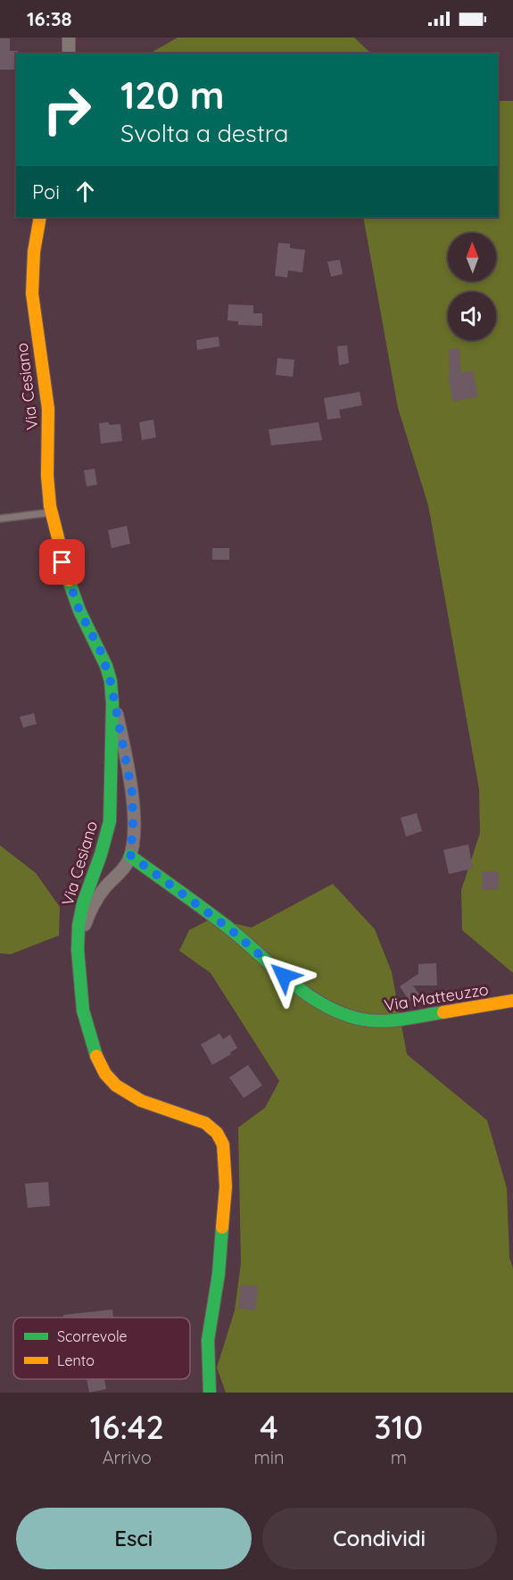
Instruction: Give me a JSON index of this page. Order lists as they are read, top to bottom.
{
  "streets": {
    "street": ["Via Cesiano", "Via Matteuzzo"]
  },
  "legend": ["Scorrevole", "Lento"],
  "north": "top",
  "page": {
    "status": "16:38",
    "turn": ["120 m", "Svolta a destra"],
    "then": "Poi",
    "eta": [
      "16:42",
      "Arrivo",
      "4",
      "min",
      "310",
      "m"
    ],
    "buttons": ["Esci", "Condividi"]
  }
}
